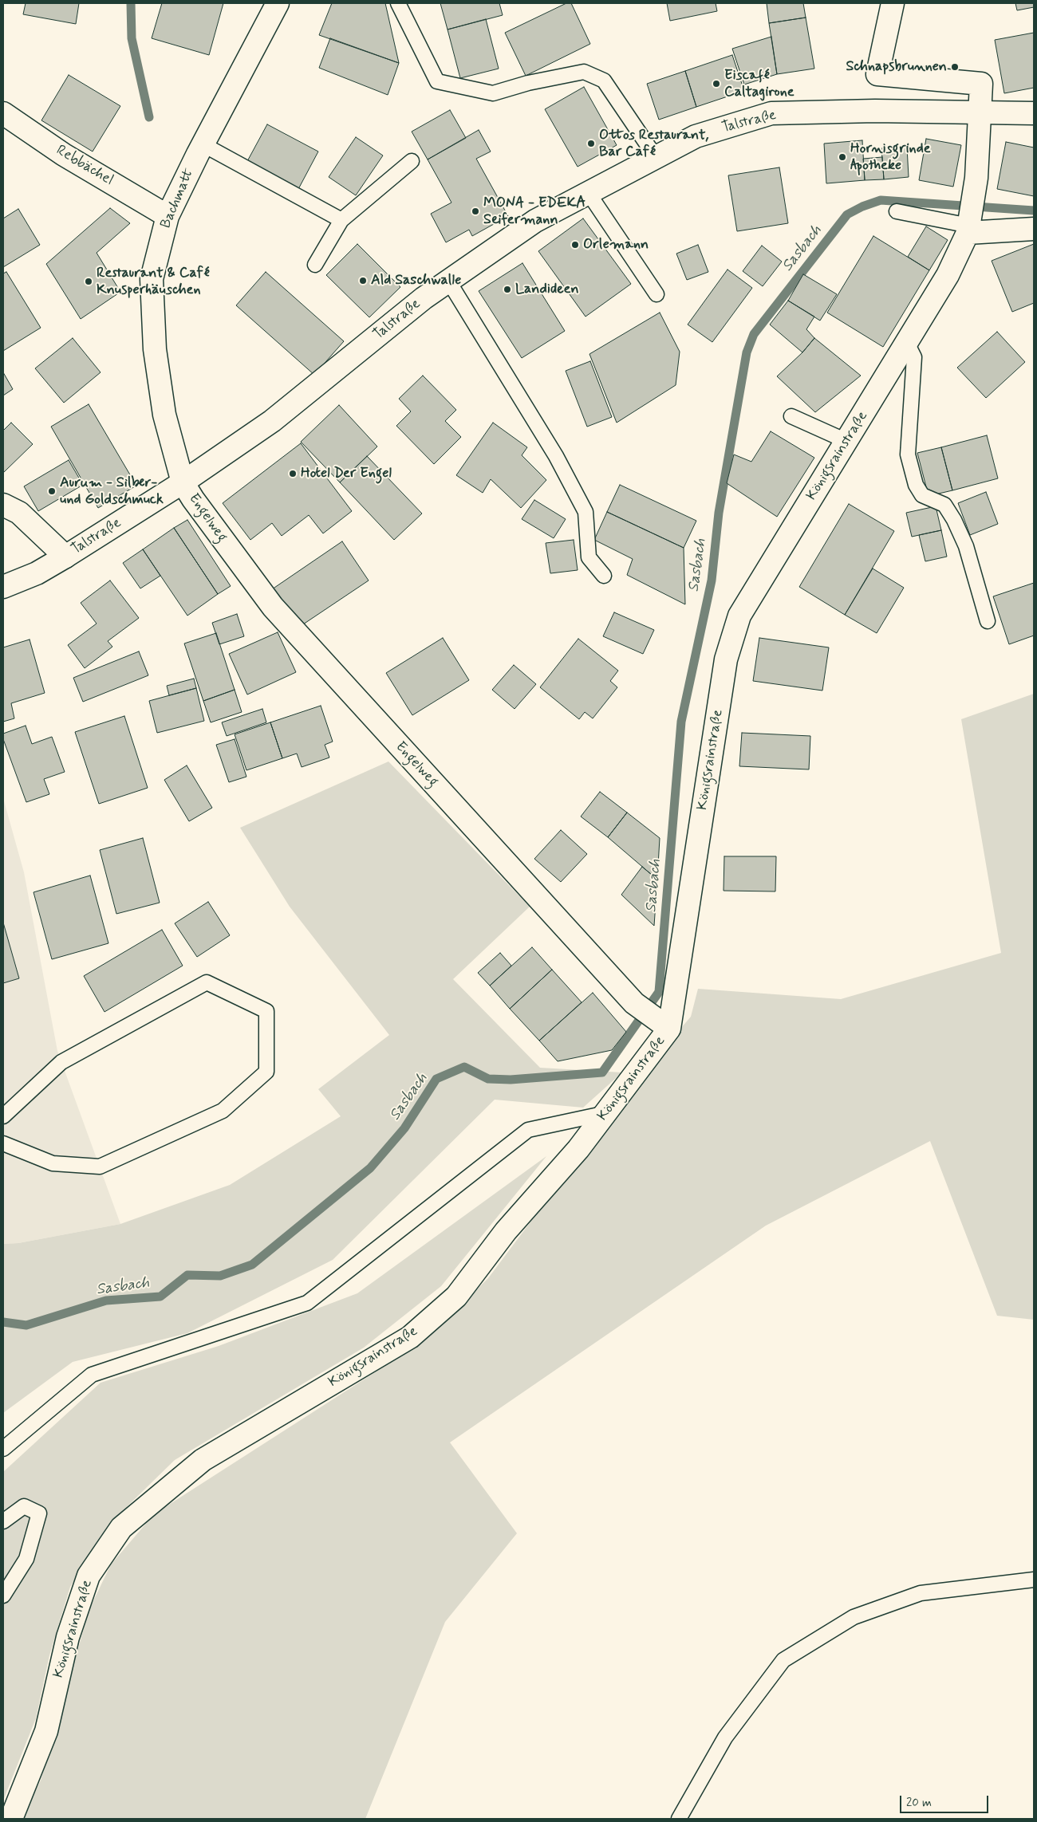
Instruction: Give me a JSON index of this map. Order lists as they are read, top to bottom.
{
  "streets": {
    "street": [
      "Talstraße",
      "Rebbächel",
      "Bachmatt",
      "Königsrainstraße",
      "Engelweg"
    ]
  },
  "crossings": [
    ["Talstraße", "Bachmatt"],
    ["Talstraße", "Königsrainstraße"],
    ["Talstraße", "Engelweg"],
    ["Rebbächel", "Bachmatt"],
    ["Bachmatt", "Engelweg"],
    ["Königsrainstraße", "Engelweg"]
  ],
  "water": ["Sasbach"],
  "places": [
    "Schnapsbrunnen",
    "Eiscafé Caltagirone",
    "Ottos Restaurant, Bar Café",
    "Hornisgrinde Apotheke",
    "MONA - EDEKA Seifermann",
    "Orlemann",
    "Ald Saschwalle",
    "Restaurant & Café Knusperhäuschen",
    "Landideen",
    "Hotel Der Engel",
    "Aurum - Silber- und Goldschmuck"
  ],
  "scale_bar": "20 m"
}
